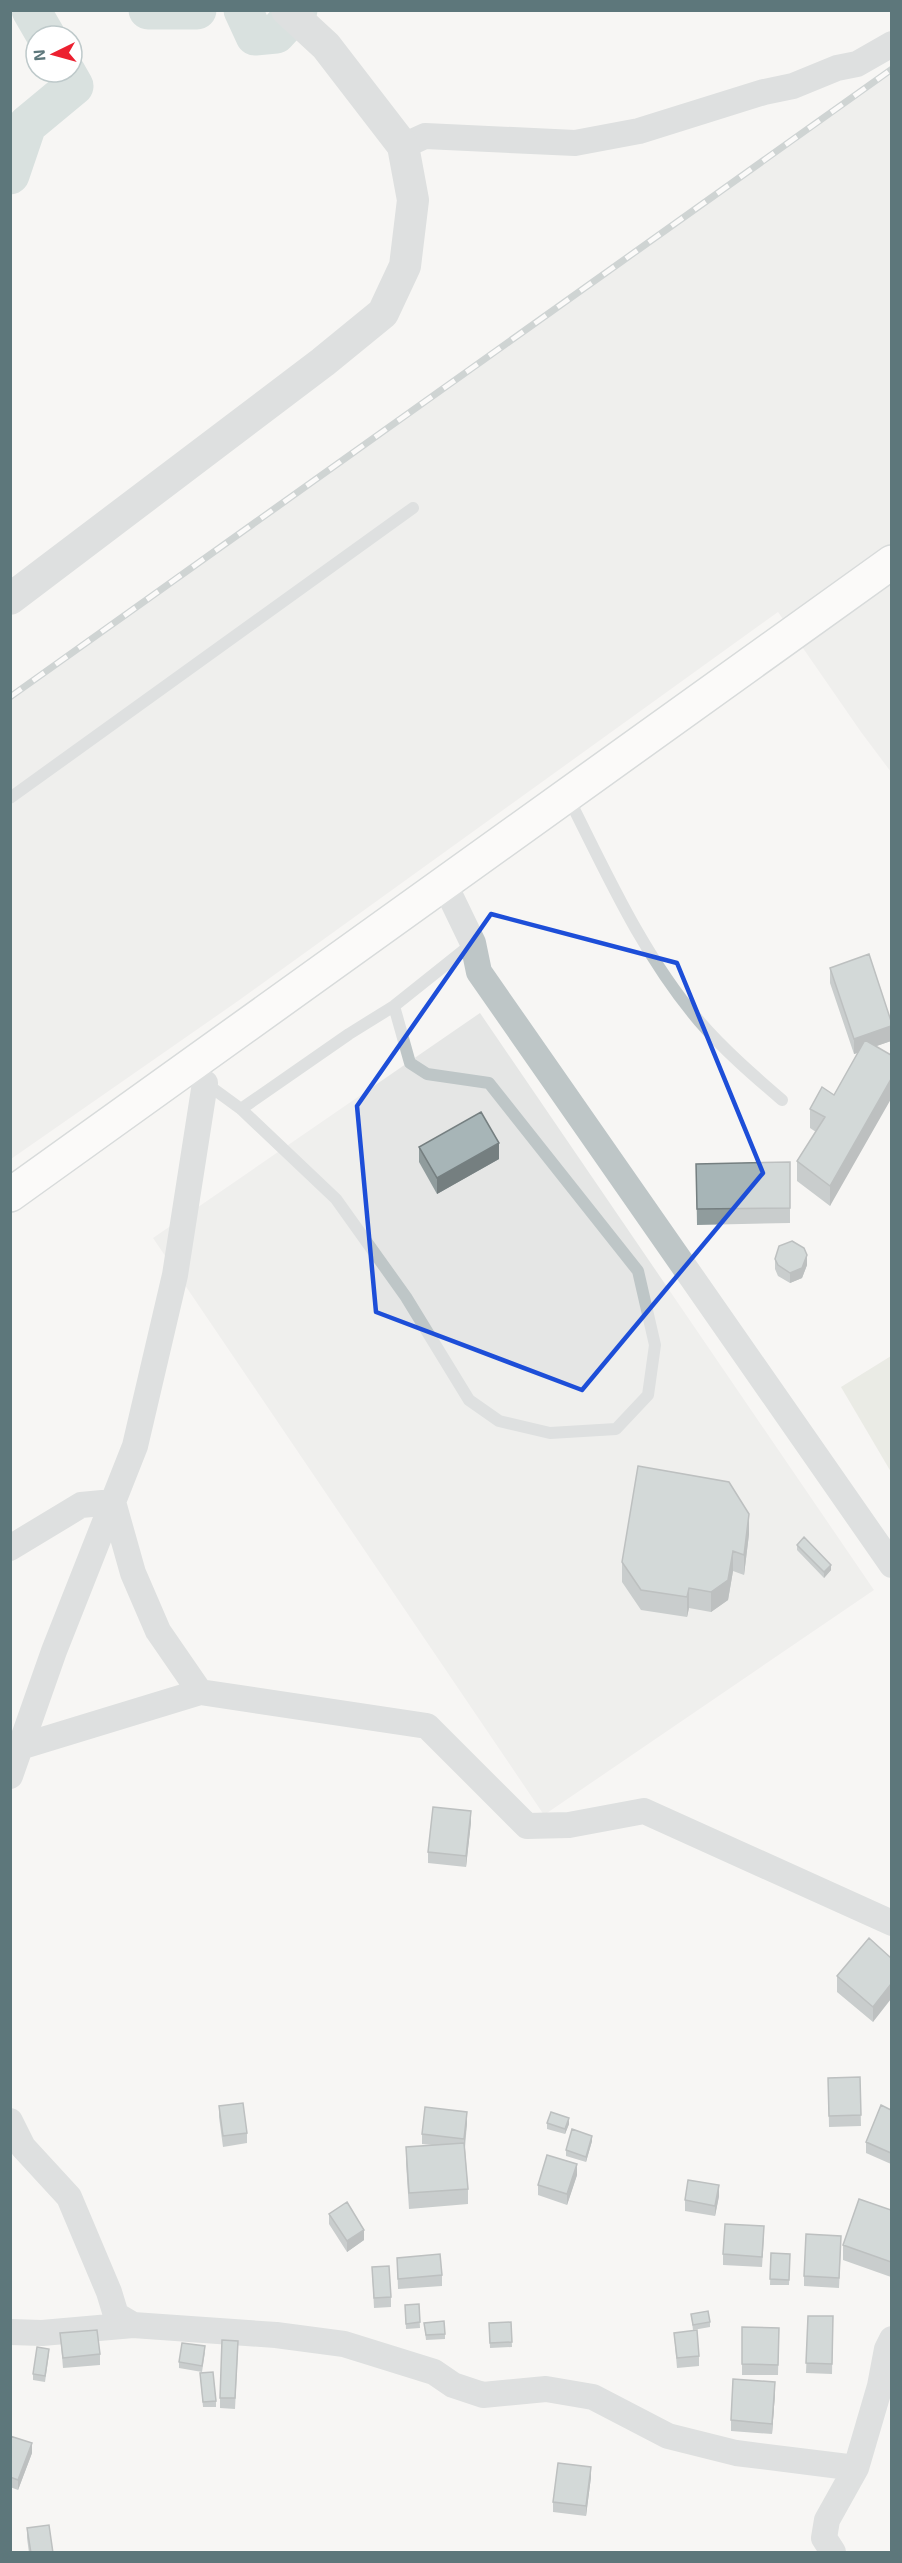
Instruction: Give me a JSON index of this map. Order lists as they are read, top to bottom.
{
  "north": "left"
}
